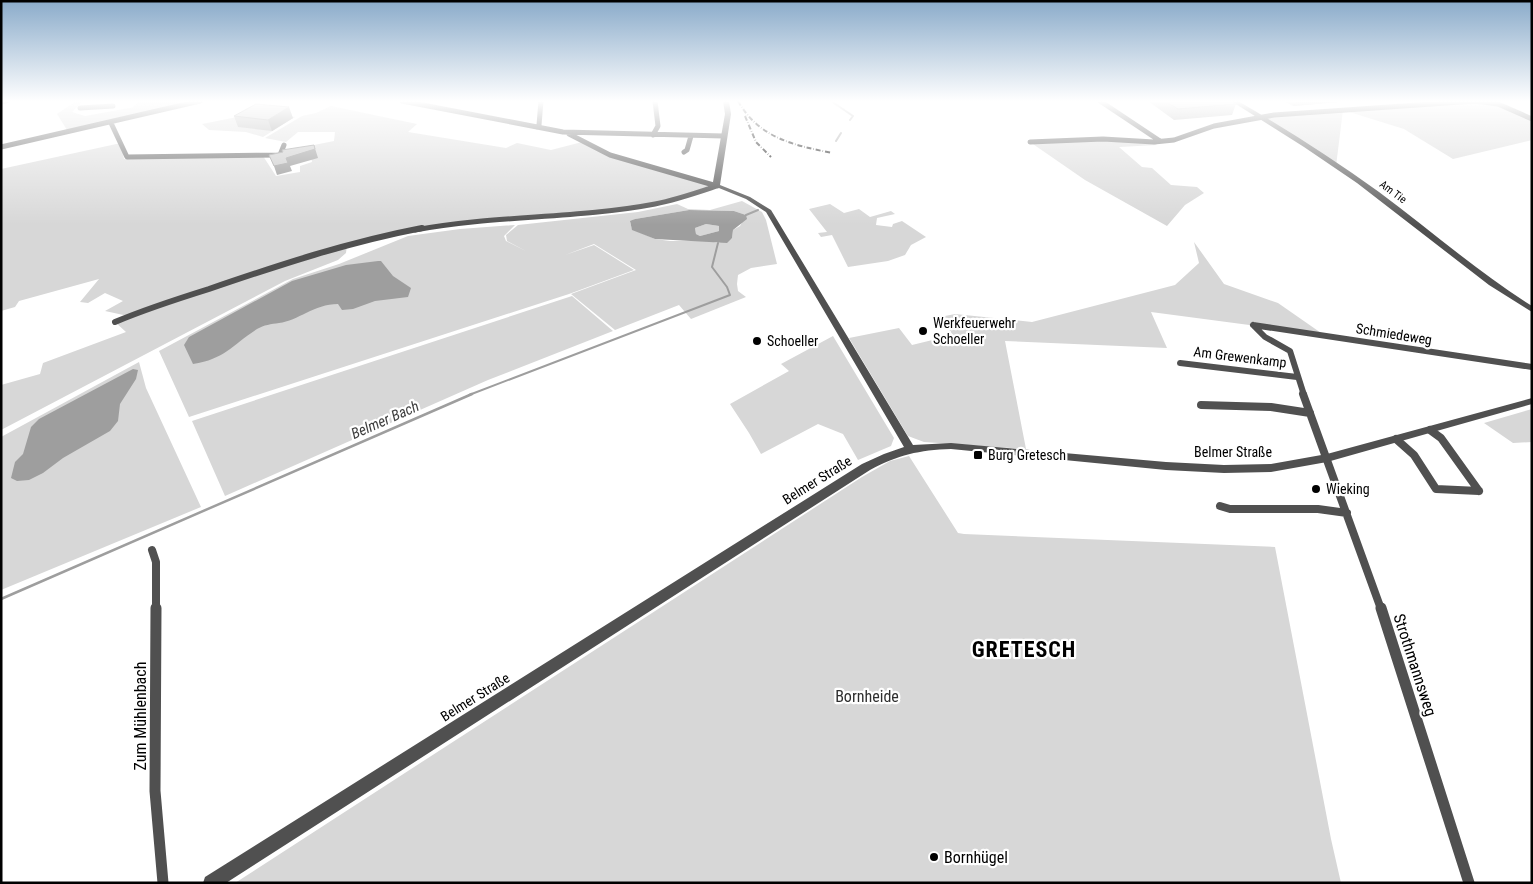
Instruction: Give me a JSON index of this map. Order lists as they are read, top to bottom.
{
  "streets": {
    "street": [
      "Am Tie",
      "Schmiedeweg",
      "Am Grewenkamp",
      "Belmer Straße",
      "Strothmannsweg",
      "Zum Mühlenbach"
    ]
  },
  "crossings": [
    ["Schmiedeweg", "Am Grewenkamp"],
    ["Am Grewenkamp", "Belmer Straße"],
    ["Am Grewenkamp", "Strothmannsweg"],
    ["Belmer Straße", "Strothmannsweg"]
  ],
  "districts": ["GRETESCH"],
  "water": ["Belmer Bach"],
  "parks": ["Bornheide"],
  "places": {
    "other": [
      "Werkfeuerwehr Schoeller",
      "Schoeller",
      "Wieking",
      "Bornhügel"
    ],
    "transit": ["Burg Gretesch"]
  }
}
